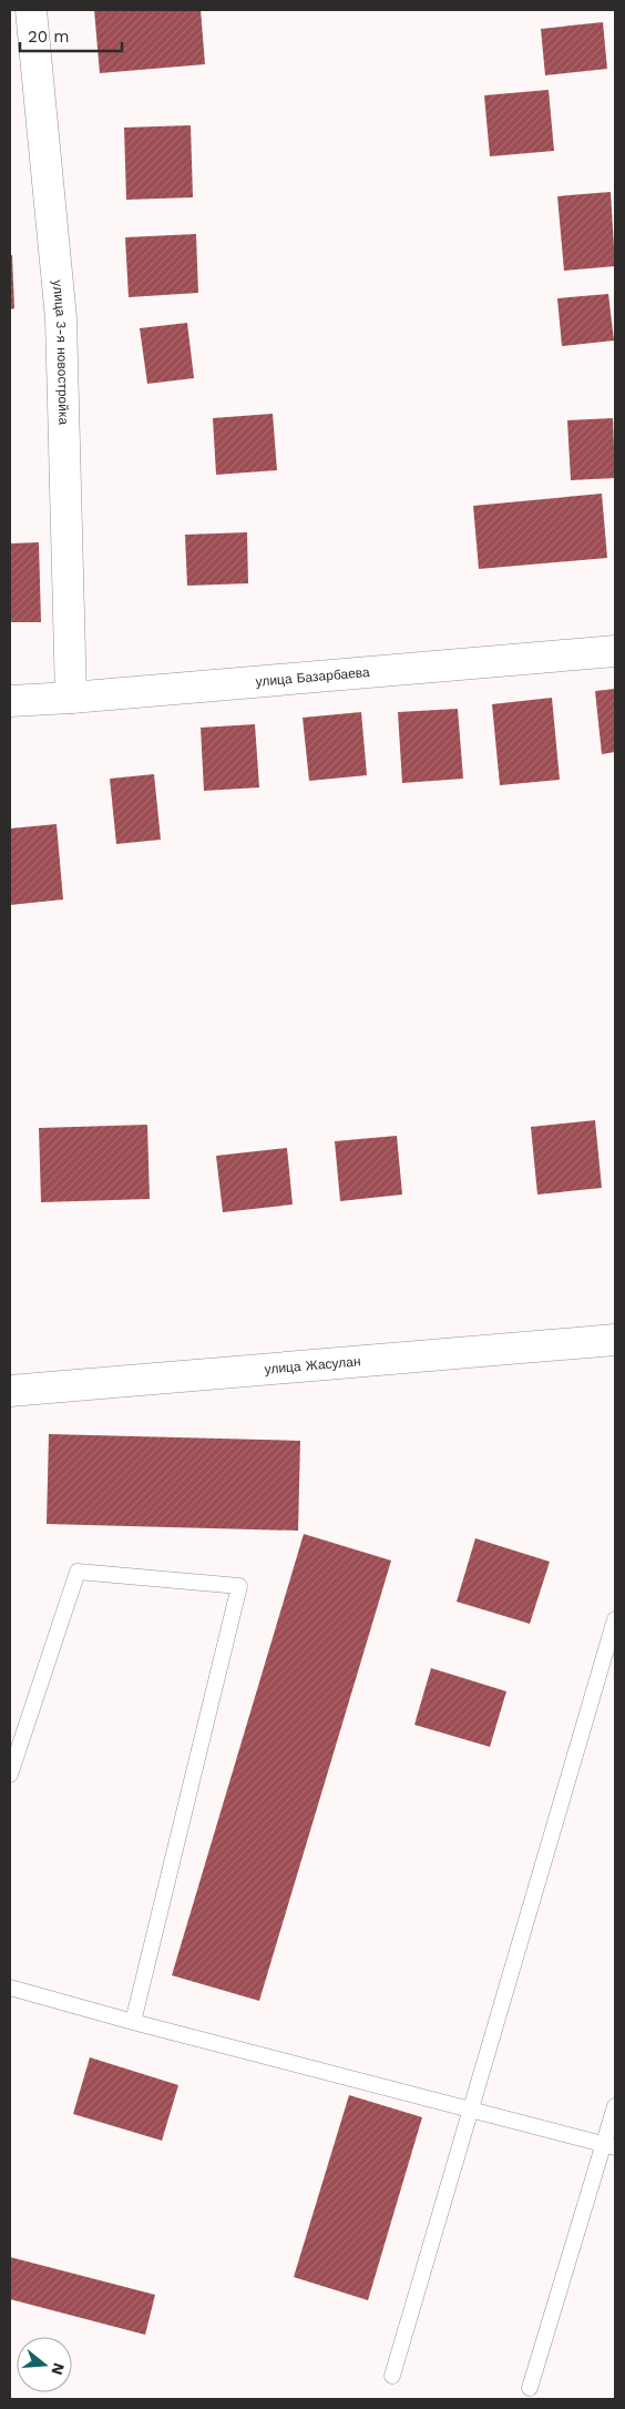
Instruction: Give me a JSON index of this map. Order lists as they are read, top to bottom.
{
  "streets": {
    "street": ["улица 3-я новостройка", "улица Базарбаева", "улица Жасулан"]
  },
  "crossings": [
    ["улица 3-я новостройка", "улица Базарбаева"]
  ],
  "scale_bar": "20 m",
  "north": "right"
}
